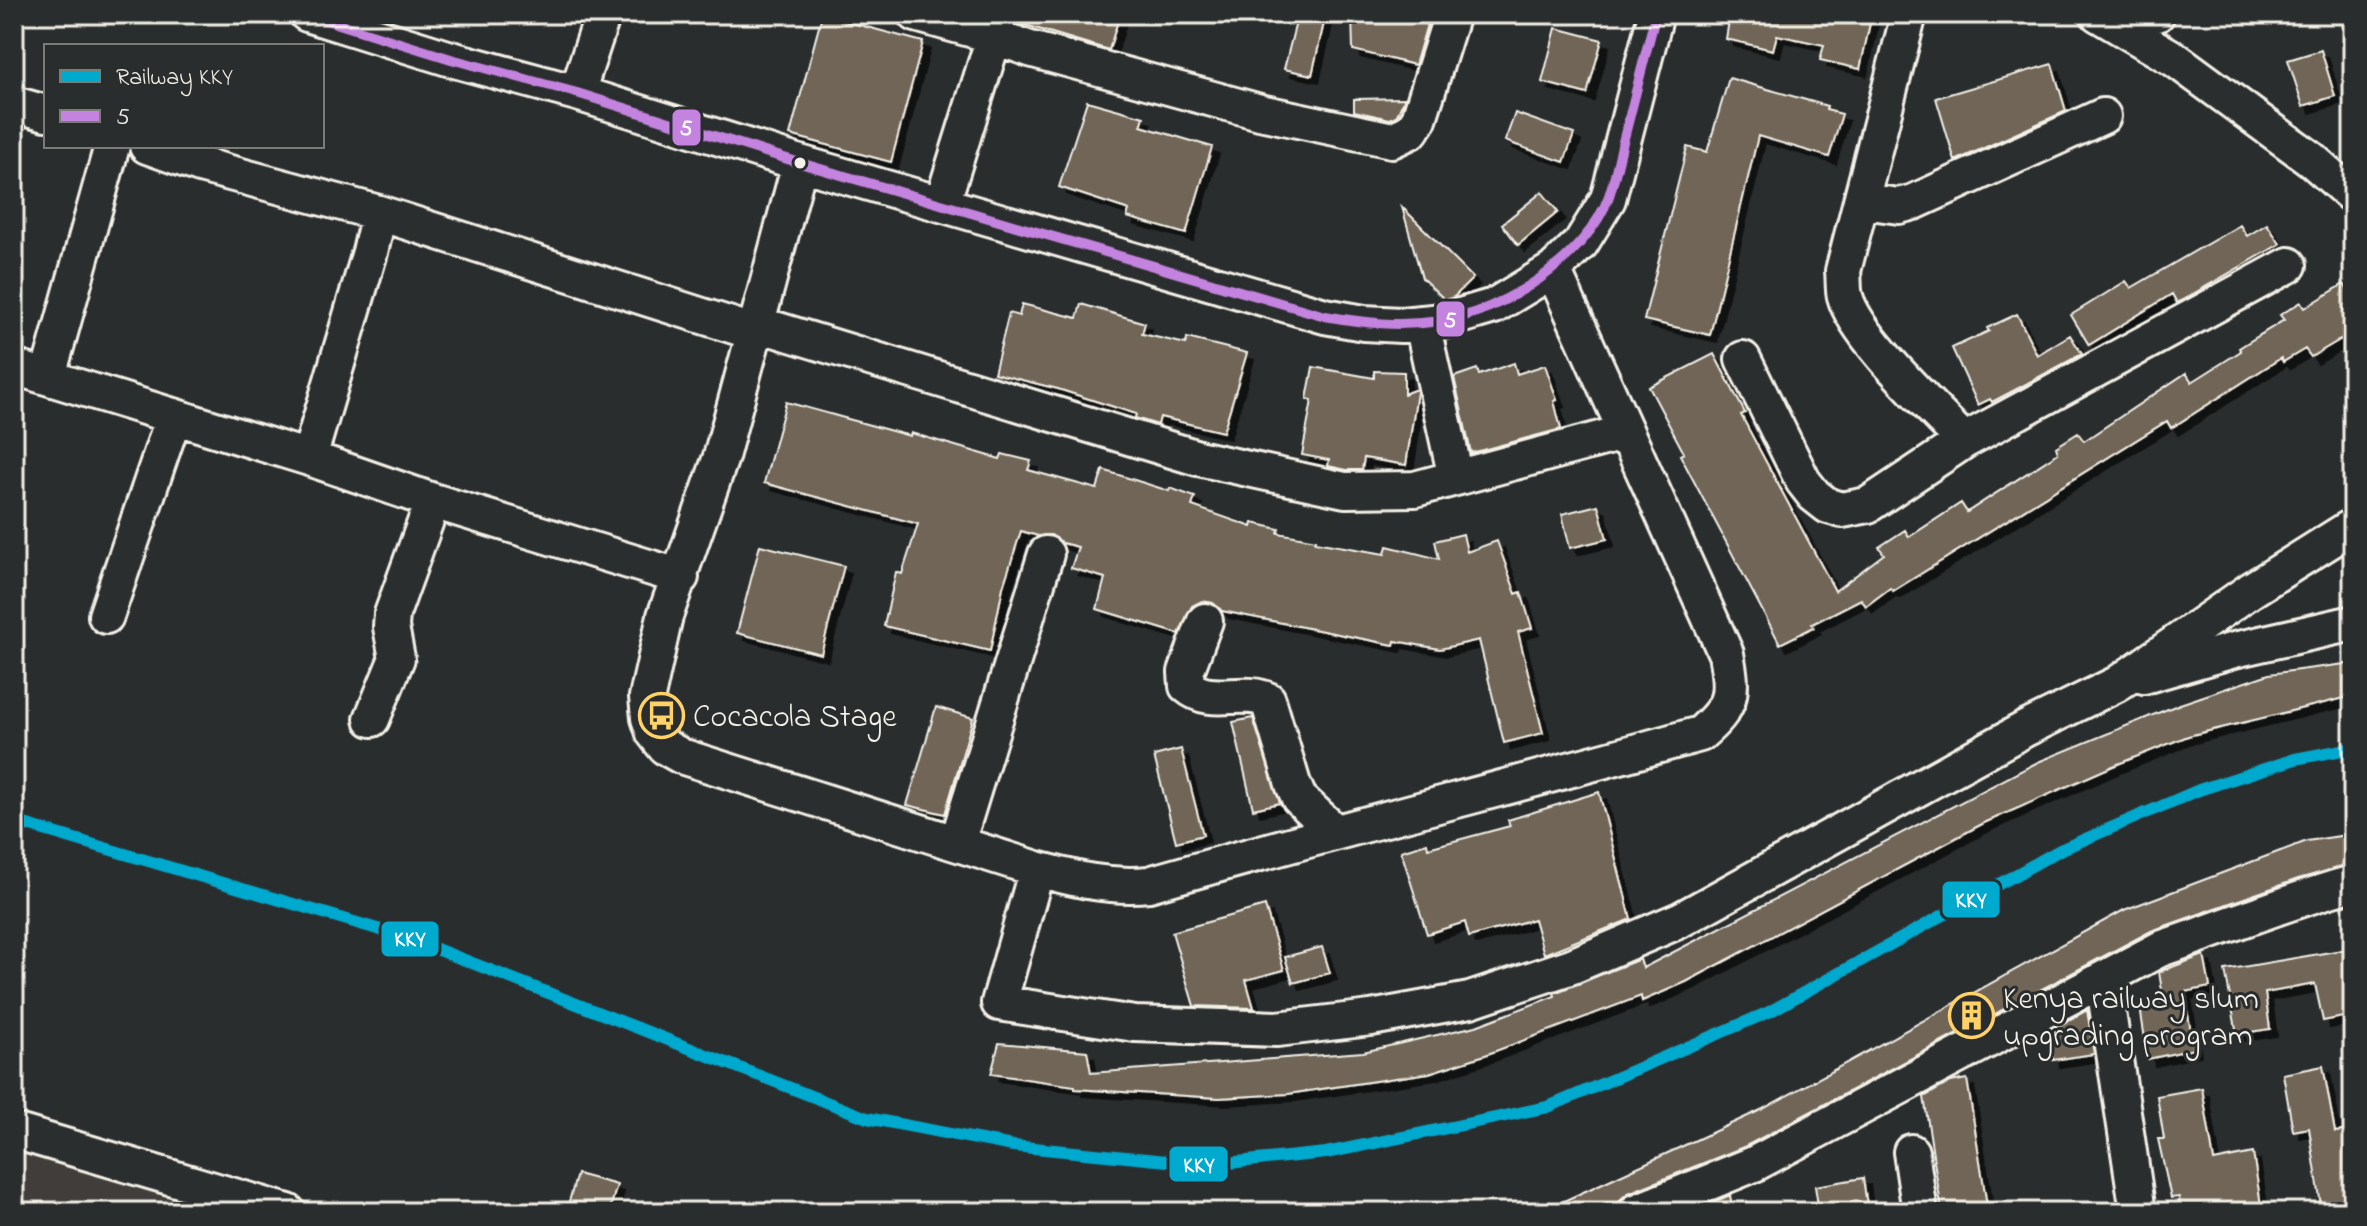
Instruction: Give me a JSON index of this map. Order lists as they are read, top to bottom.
{
  "places": {
    "bus stop": ["Cocacola Stage"],
    "building": ["Kenya railway slum upgrading program"]
  },
  "lines": ["transit line 5", "rail line KKY"],
  "legend": ["Railway KKY", "5"]
}
